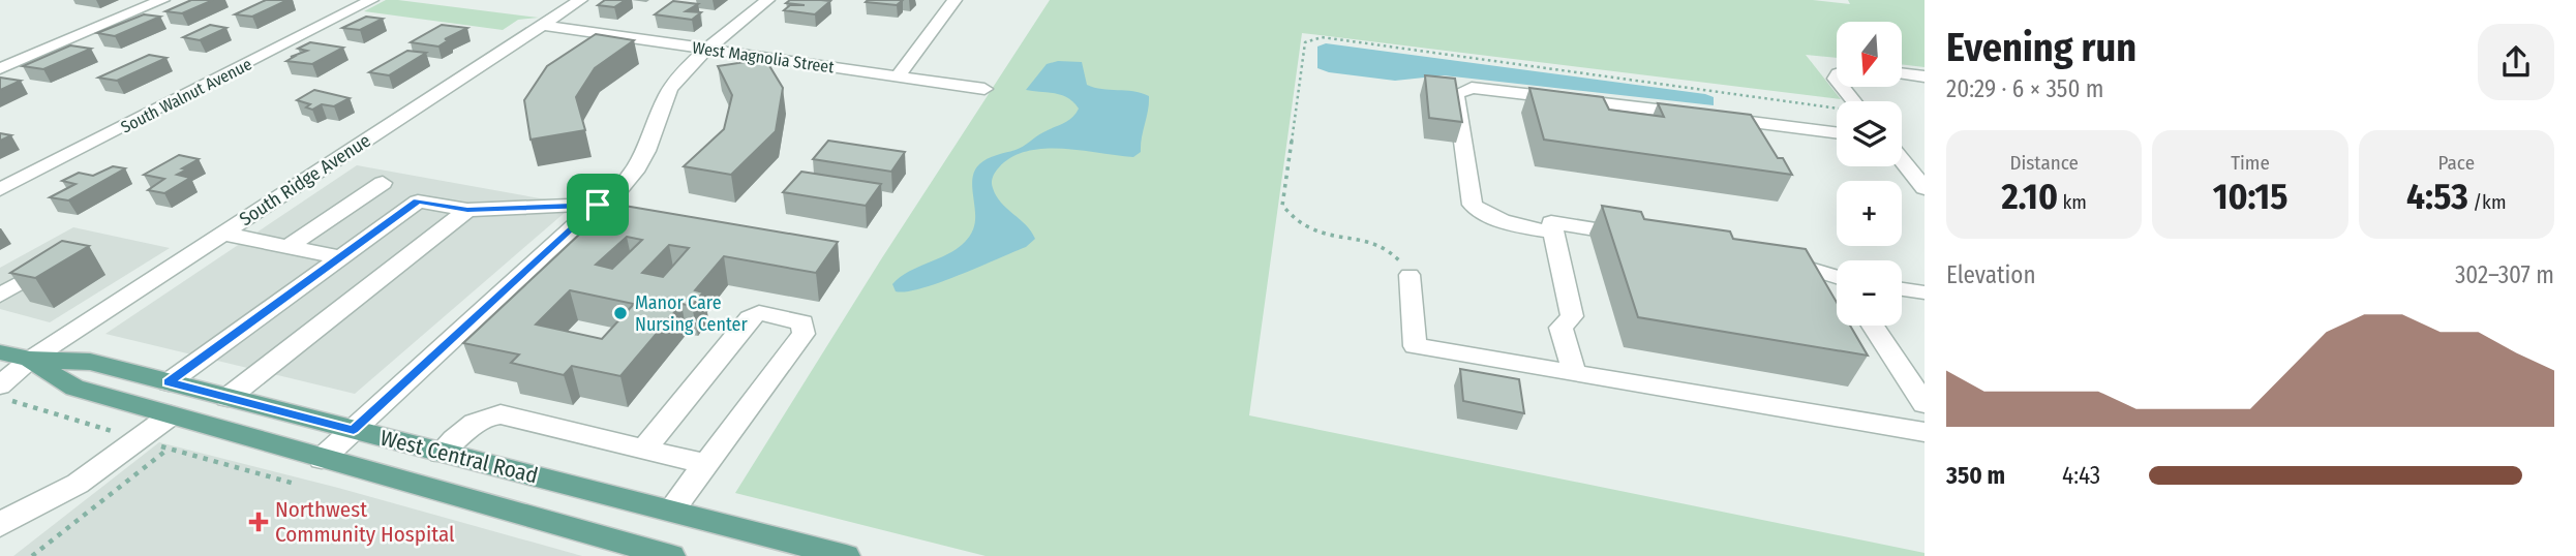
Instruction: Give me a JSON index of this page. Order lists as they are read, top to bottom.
{
  "streets": {
    "main road": ["West Central Road"],
    "street": ["West Magnolia Street", "South Walnut Avenue", "South Ridge Avenue"]
  },
  "crossings": [
    ["West Magnolia Street", "South Ridge Avenue"],
    ["South Ridge Avenue", "West Central Road"]
  ],
  "places": {
    "other": ["Manor Care Nursing Center"],
    "health": ["Northwest Community Hospital"]
  },
  "north": "bottom",
  "page": {
    "heading": ["Evening run", "20:29 · 6 × 350 m"],
    "map_buttons": ["+", "−"],
    "stats": [
      ["Distance", "2.10 km"],
      ["Time", "10:15"],
      ["Pace", "4:53 /km"]
    ],
    "chart": ["Elevation", "302–307 m"],
    "list": [
      {
        "name": "350 m",
        "note": "4:43"
      }
    ]
  }
}
